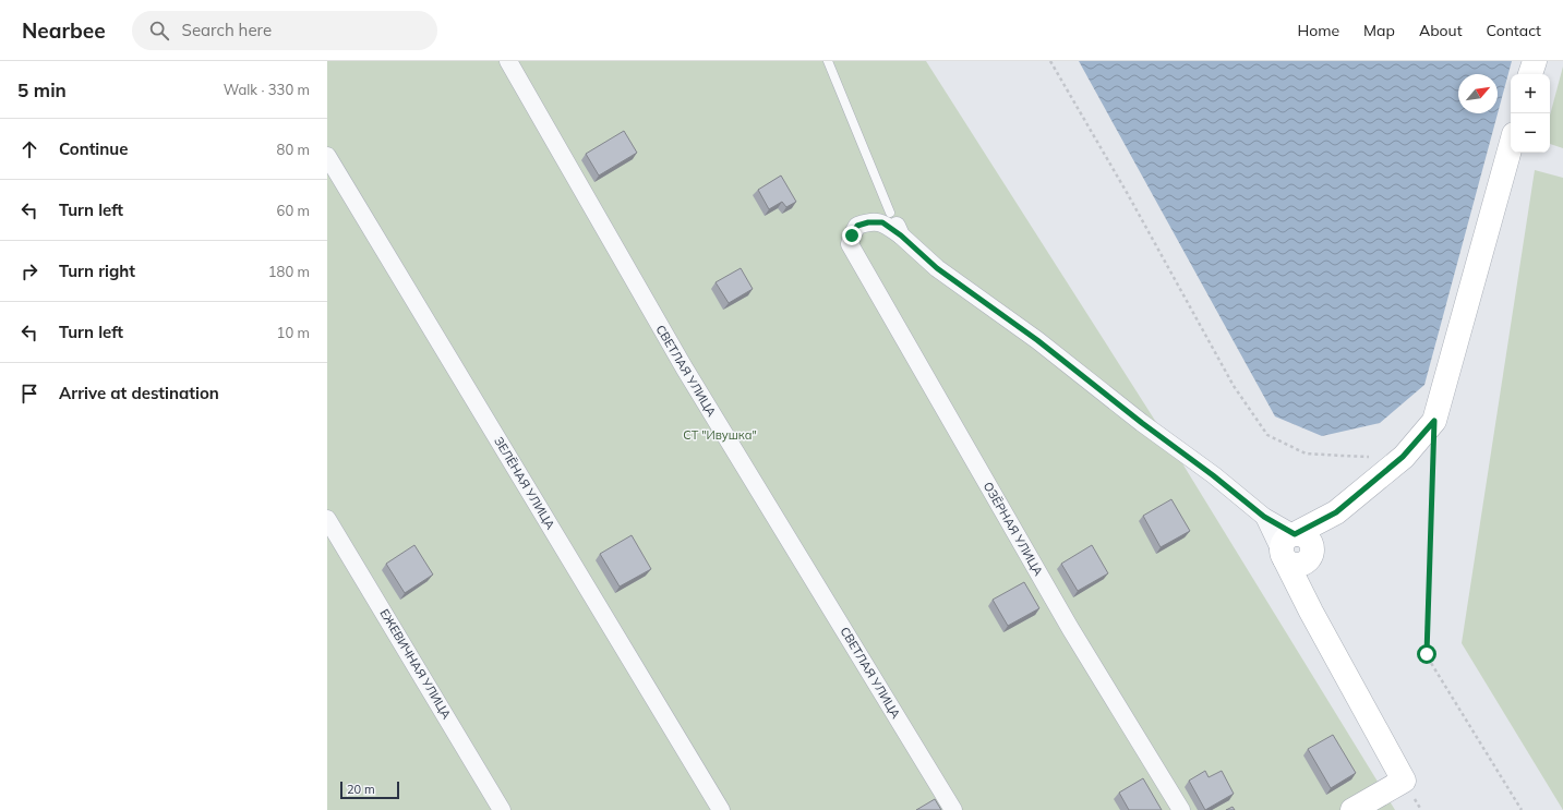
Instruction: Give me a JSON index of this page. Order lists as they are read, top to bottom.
{
  "streets": {
    "street": [
      "СВЕТЛАЯ УЛИЦА",
      "ЗЕЛЁНАЯ УЛИЦА",
      "ОЗЁРНАЯ УЛИЦА",
      "ЕЖЕВИЧНАЯ УЛИЦА"
    ]
  },
  "parks": ["СТ \"Ивушка\""],
  "scale_bar": "20 m",
  "north": "top right",
  "page": {
    "header": "Nearbee",
    "search": "Search here",
    "nav": [
      "Home",
      "Map",
      "About",
      "Contact"
    ],
    "heading": ["5 min", "Walk · 330 m"],
    "map_buttons": ["+", "−"],
    "list": [
      ["Continue", "80 m"],
      ["Turn left", "60 m"],
      ["Turn right", "180 m"],
      ["Turn left", "10 m"],
      "Arrive at destination"
    ],
    "scale": "20 m"
  }
}
